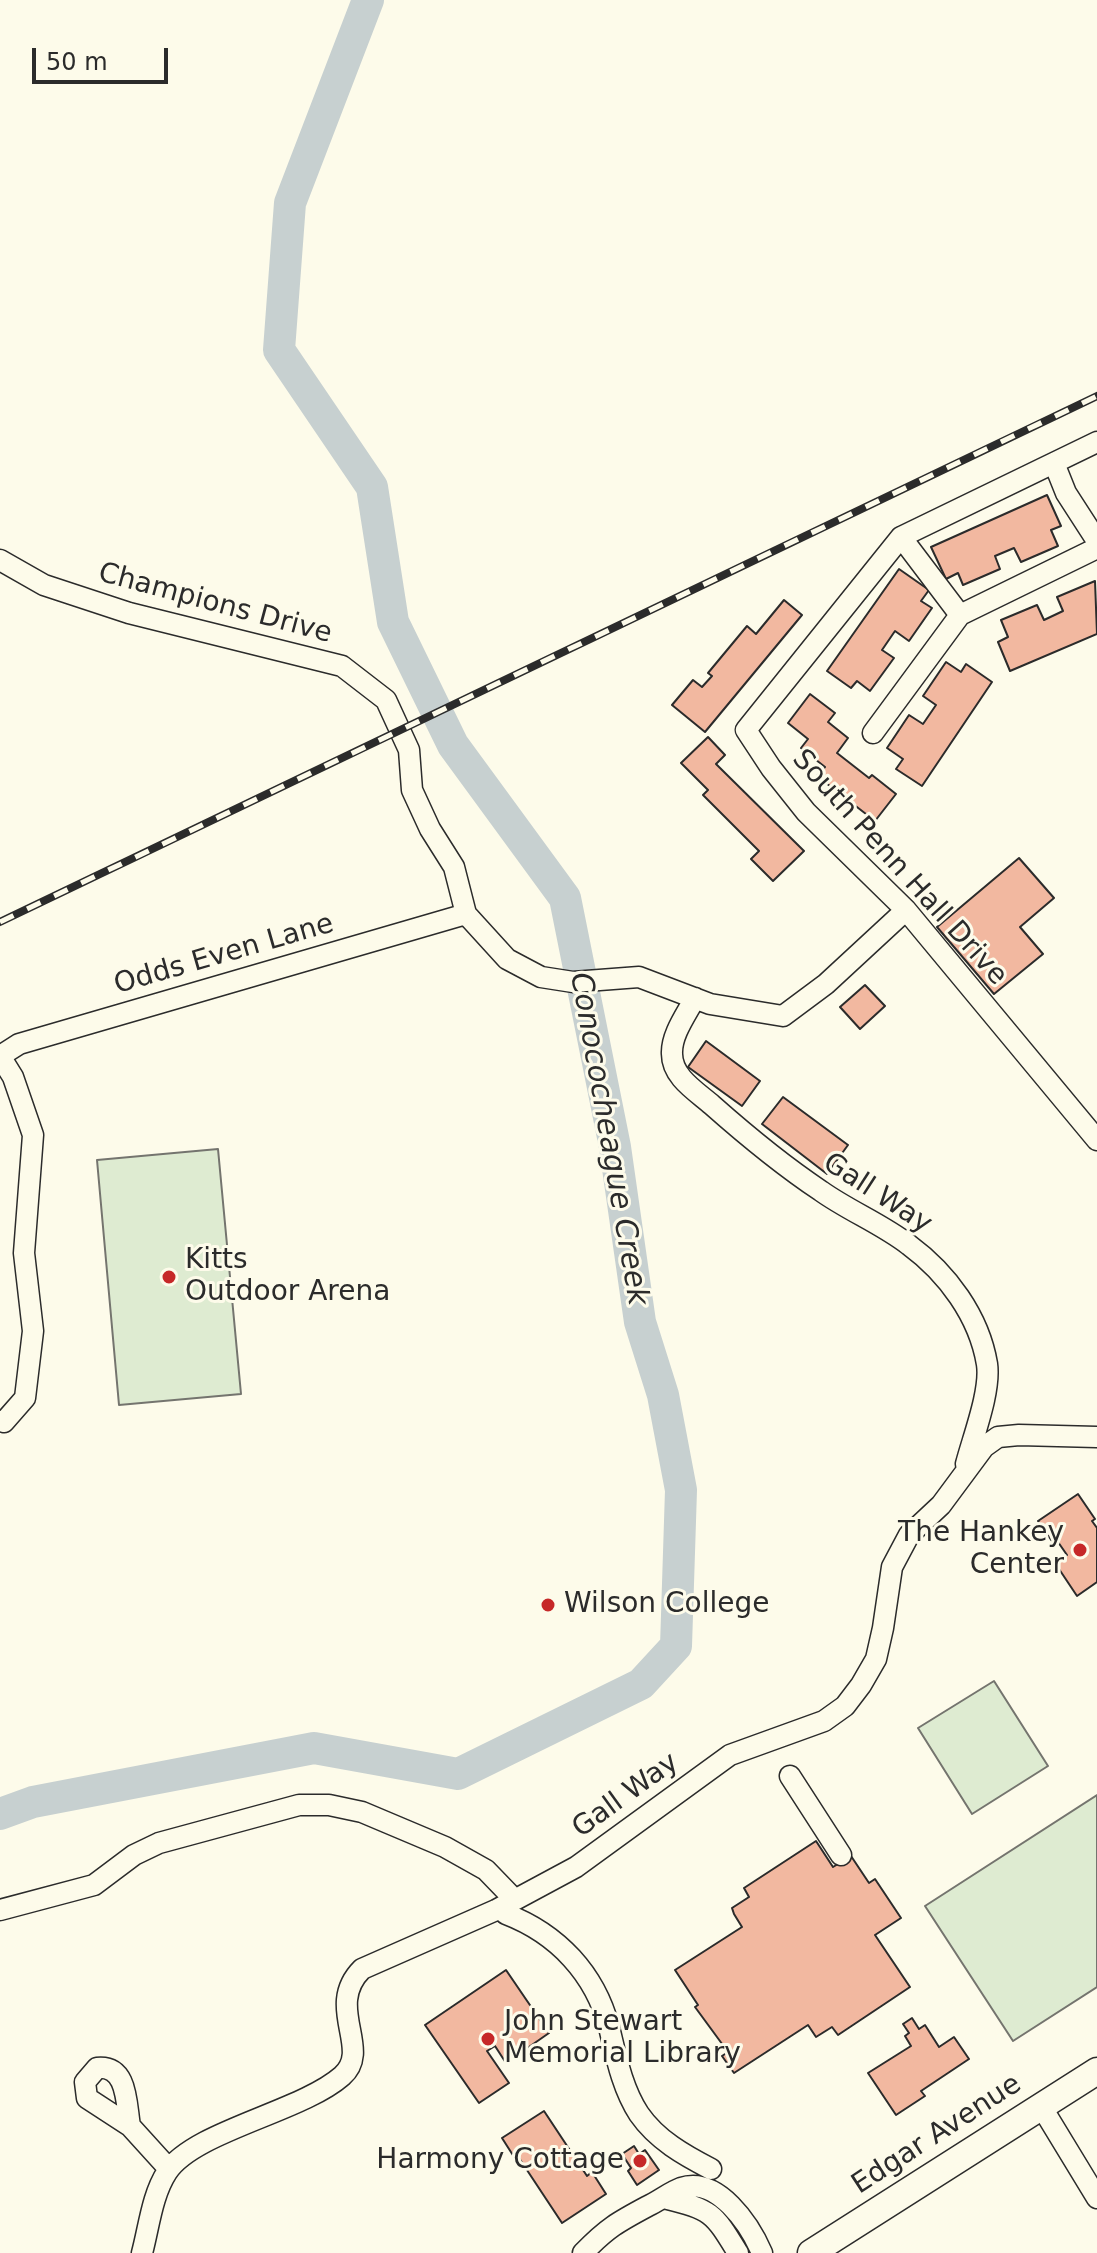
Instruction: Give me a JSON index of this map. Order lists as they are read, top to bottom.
{
  "streets": {
    "main road": ["Edgar Avenue"],
    "street": [
      "Champions Drive",
      "South Penn Hall Drive",
      "Odds Even Lane",
      "Gall Way"
    ]
  },
  "crossings": [
    ["Champions Drive", "Odds Even Lane"],
    ["Champions Drive", "Gall Way"]
  ],
  "water": ["Conococheague Creek"],
  "places": [
    "Kitts Outdoor Arena",
    "The Hankey Center",
    "Wilson College",
    "John Stewart Memorial Library",
    "Harmony Cottage"
  ],
  "scale_bar": "50 m"
}
